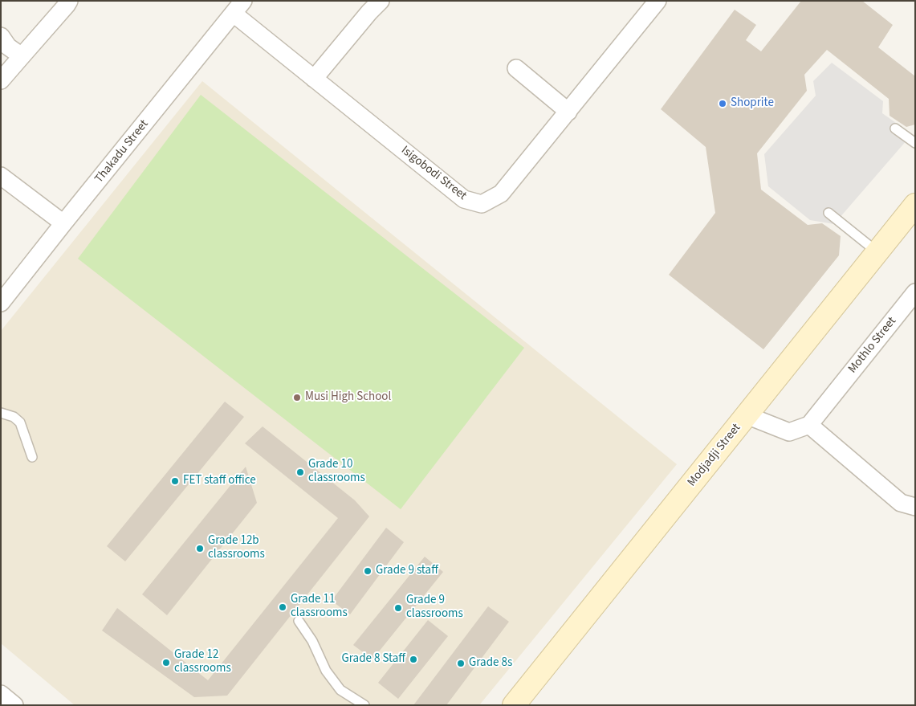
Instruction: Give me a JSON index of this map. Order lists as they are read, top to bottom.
{
  "streets": {
    "street": [
      "Thakadu Street",
      "Isigobodi Street",
      "Mothlo Street",
      "Modjadji Street"
    ]
  },
  "crossings": [
    ["Thakadu Street", "Isigobodi Street"]
  ],
  "places": [
    "Shoprite",
    "Musi High School",
    "Grade 10 classrooms",
    "FET staff office",
    "Grade 12b classrooms",
    "Grade 9 staff",
    "Grade 11 classrooms",
    "Grade 9 classrooms",
    "Grade 8 Staff",
    "Grade 12 classrooms",
    "Grade 8s"
  ]
}
